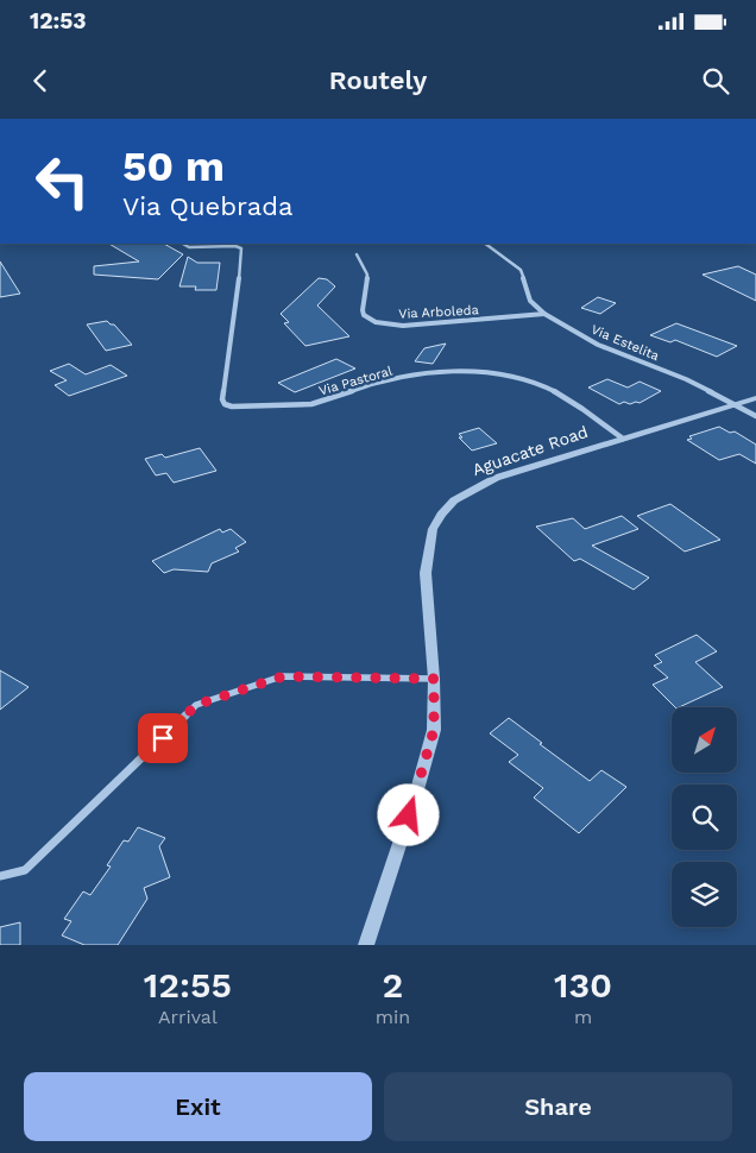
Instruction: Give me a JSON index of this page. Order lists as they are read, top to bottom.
{
  "streets": {
    "street": [
      "Via Arboleda",
      "Via Estelita",
      "Via Pastoral",
      "Aguacate Road"
    ]
  },
  "crossings": [
    ["Via Arboleda", "Via Estelita"],
    ["Via Estelita", "Aguacate Road"],
    ["Via Pastoral", "Aguacate Road"]
  ],
  "north": "top right",
  "page": {
    "status": "12:53",
    "header": "Routely",
    "turn": ["50 m", "Via Quebrada"],
    "eta": [
      "12:55",
      "Arrival",
      "2",
      "min",
      "130",
      "m"
    ],
    "buttons": ["Exit", "Share"]
  }
}
